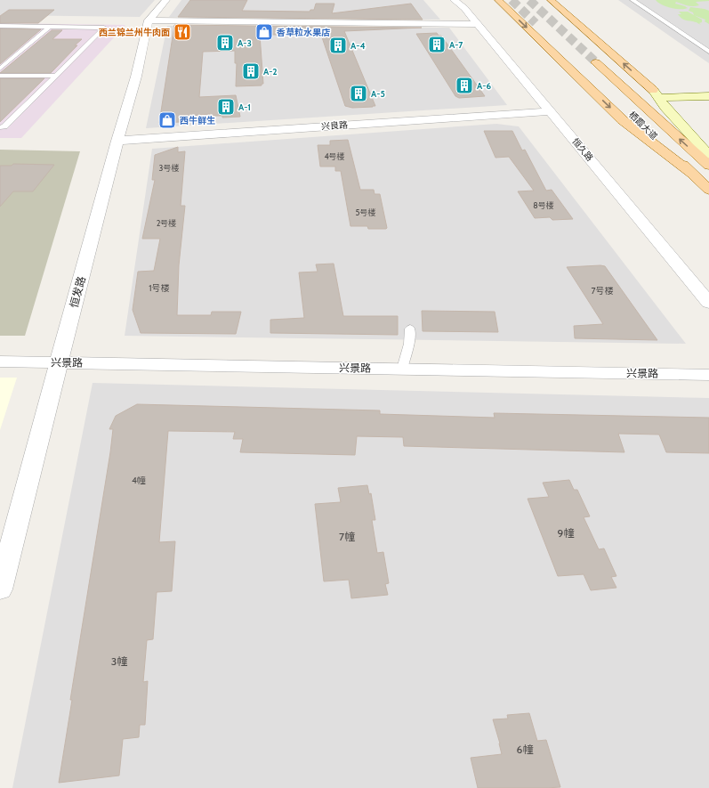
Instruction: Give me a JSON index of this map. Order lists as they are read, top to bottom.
{
  "streets": {
    "main road": ["栖霞大道"],
    "street": [
      "兴良路",
      "恒久路",
      "恒发路",
      "兴景路"
    ]
  },
  "crossings": [
    ["兴良路", "恒久路"],
    ["兴良路", "恒发路"],
    ["恒发路", "兴景路"]
  ],
  "places": {
    "restaurant": ["西兰锦兰州牛肉面"],
    "shop": ["香草粒水果店", "西牛鲜生"],
    "building": [
      "A-3",
      "A-7",
      "A-4",
      "A-2",
      "A-6",
      "A-5",
      "A-1"
    ]
  },
  "house_numbers": [
    "4号楼",
    "3号楼",
    "8号楼",
    "5号楼",
    "2号楼",
    "1号楼",
    "7号楼",
    "4幢",
    "9幢",
    "7幢",
    "3幢",
    "6幢"
  ]
}
